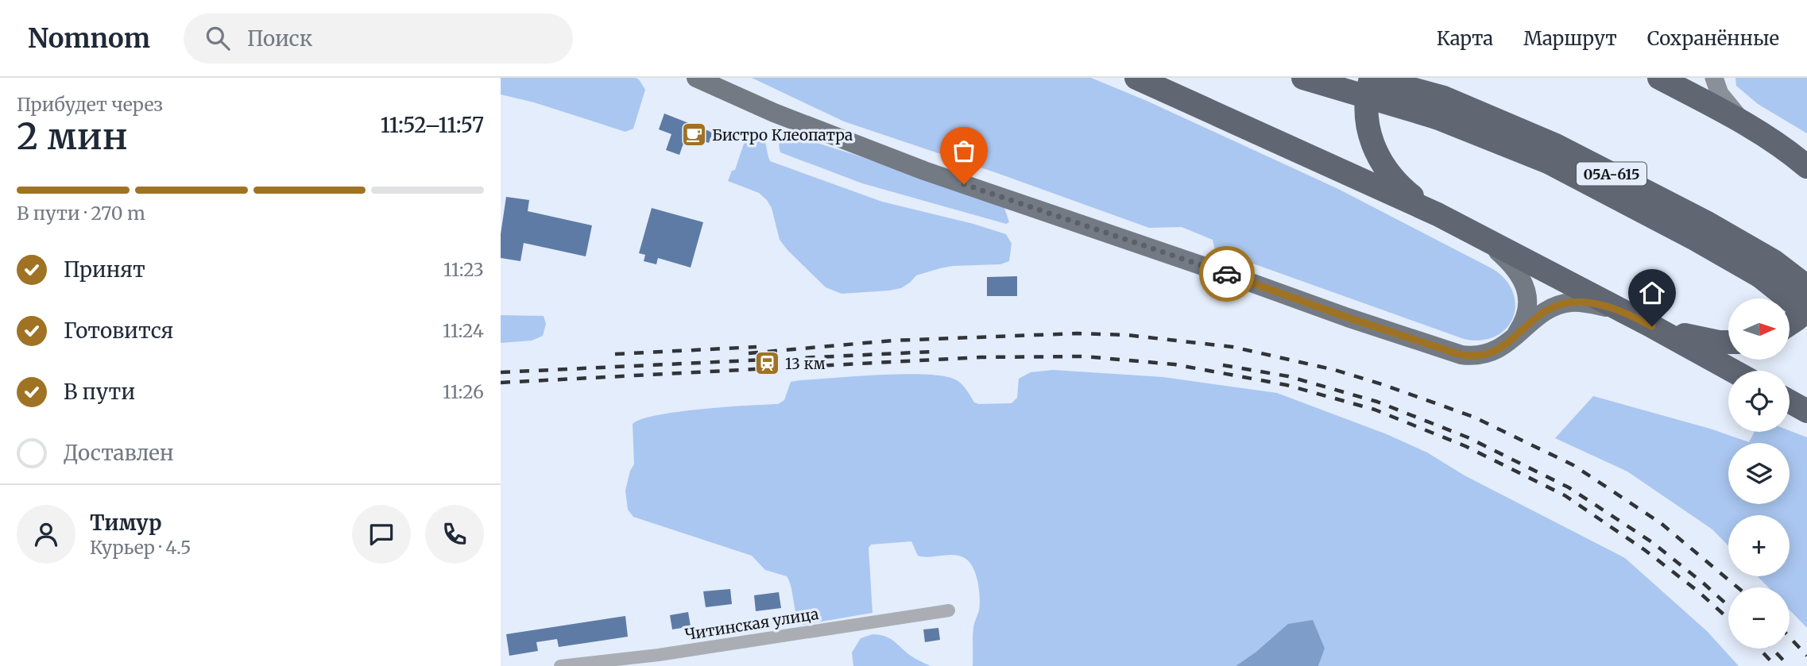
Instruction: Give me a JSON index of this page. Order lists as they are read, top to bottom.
{
  "streets": {
    "highway": ["05А-615"],
    "street": ["Читинская улица"]
  },
  "places": {
    "cafe": ["Бистро Клеопатра"],
    "station": ["13 км"]
  },
  "north": "right",
  "page": {
    "header": "Nomnom",
    "search": "Поиск",
    "nav": ["Карта", "Маршрут", "Сохранённые"],
    "heading": ["2 мин", "Прибудет через", "11:52–11:57"],
    "panel": ["Тимур", "Курьер · 4.5"],
    "bar": "В пути · 270 m",
    "list": [
      ["Принят", "11:23"],
      ["Готовится", "11:24"],
      ["В пути", "11:26"],
      "Доставлен"
    ],
    "map_buttons": ["+", "−"]
  }
}
